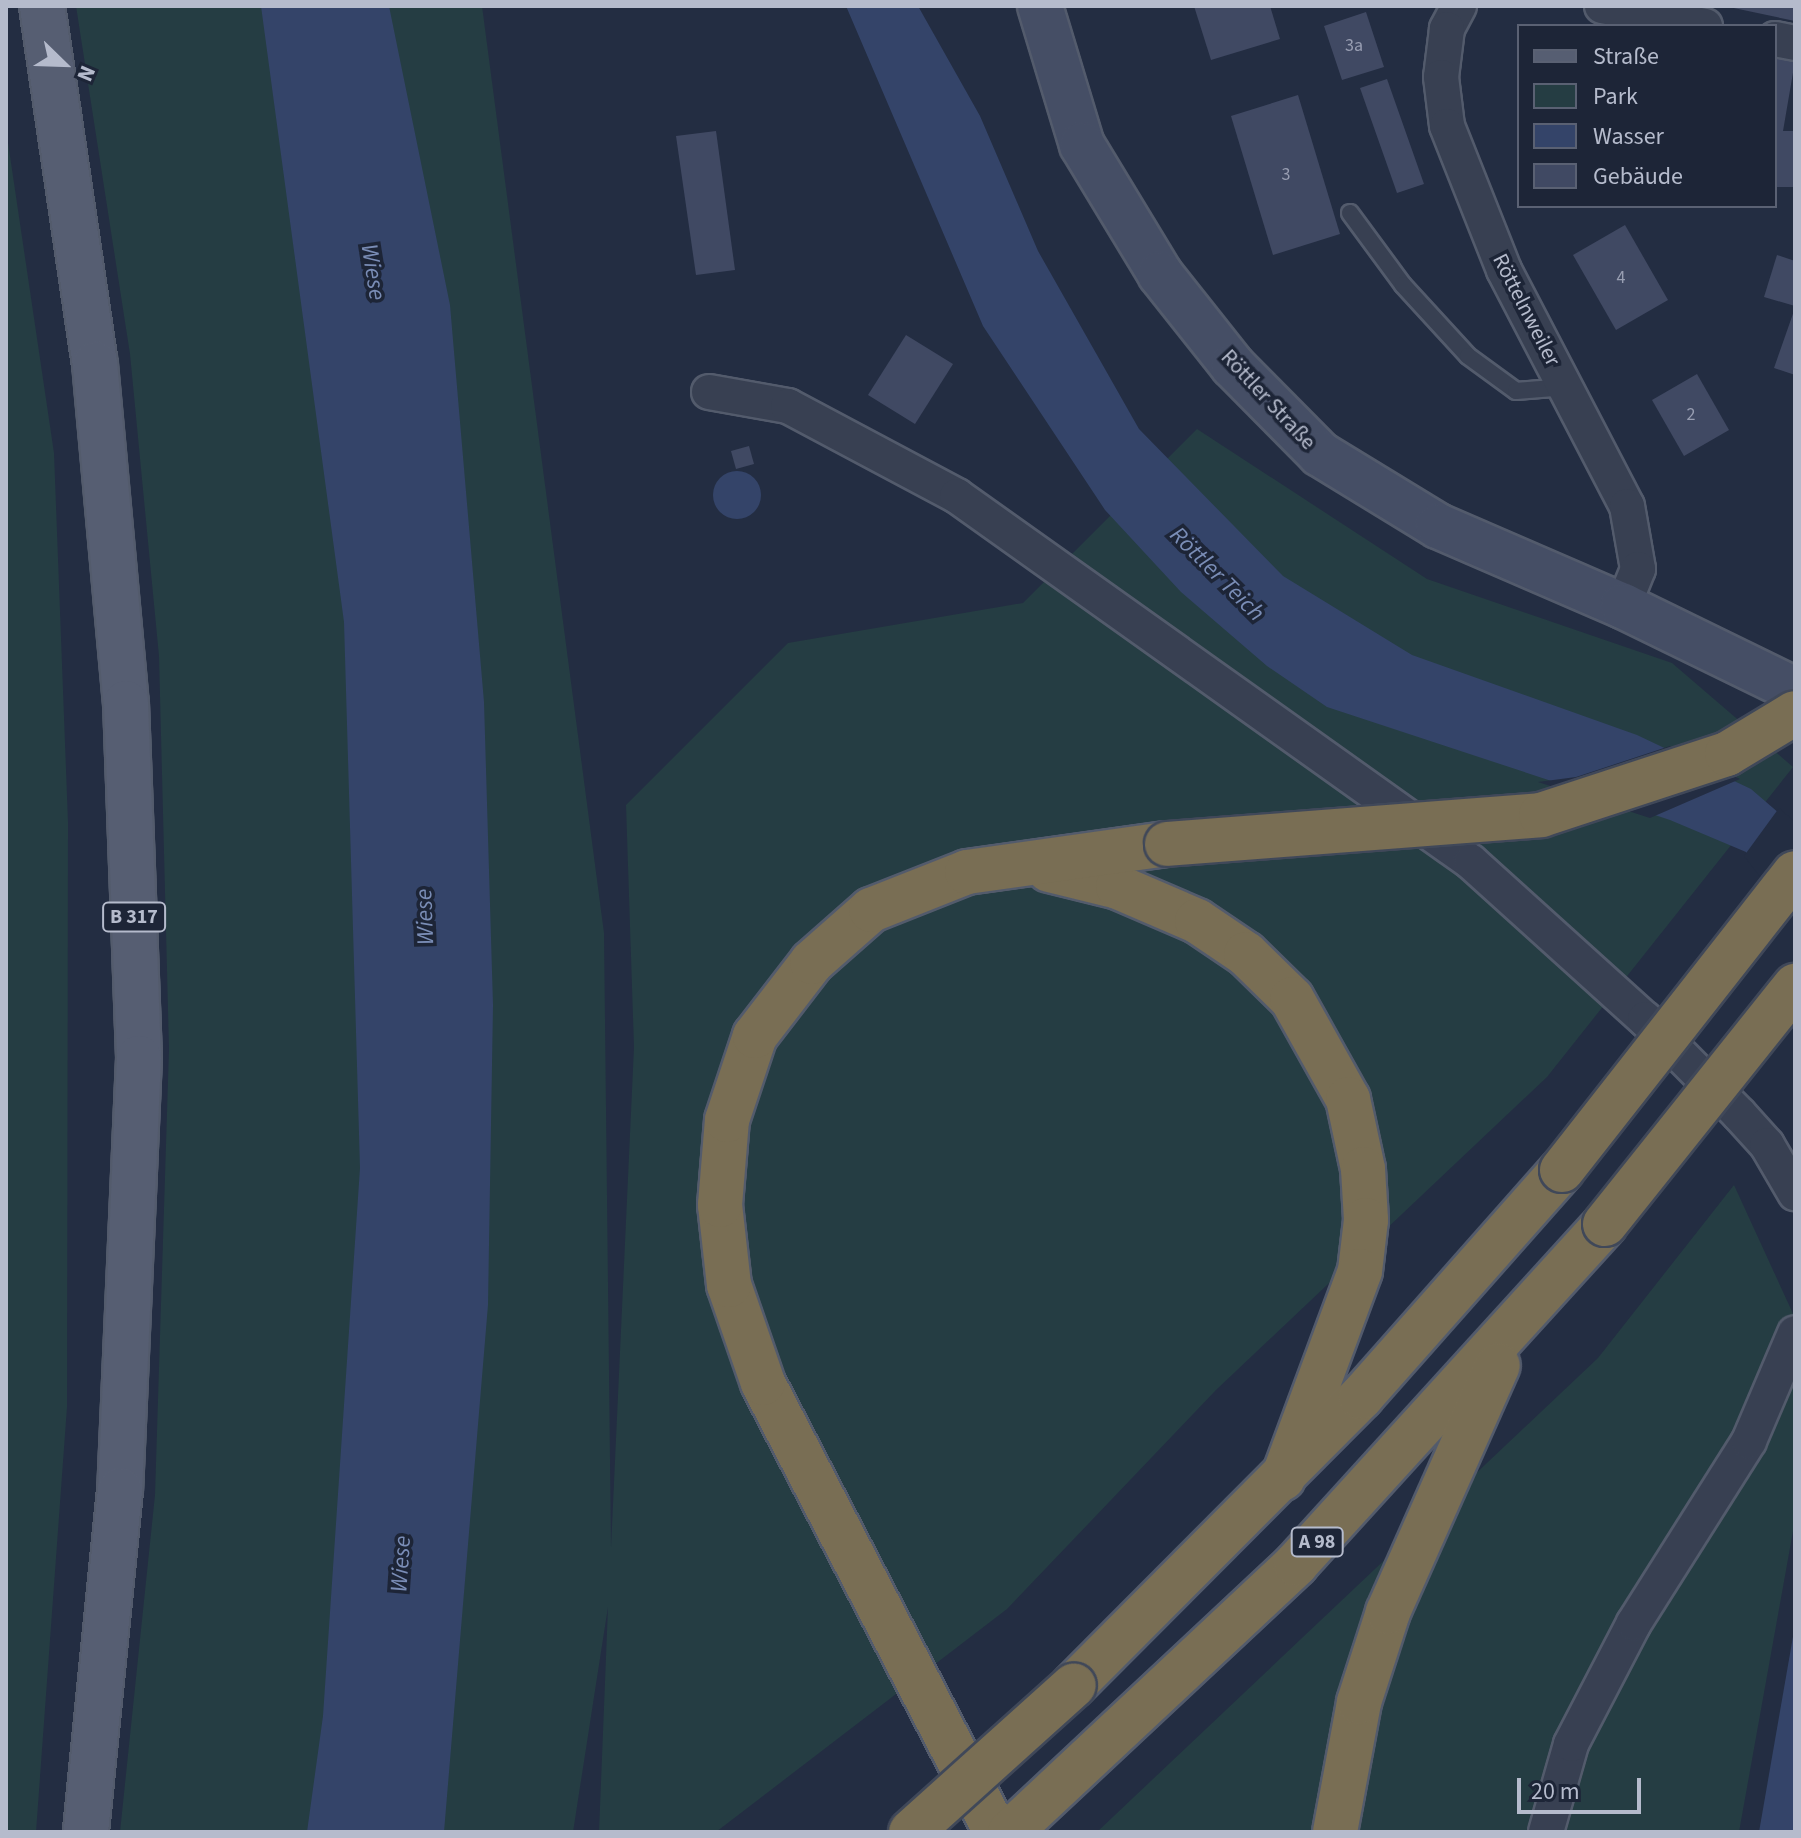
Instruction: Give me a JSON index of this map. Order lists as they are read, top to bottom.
{
  "streets": {
    "highway": ["A 98"],
    "main road": ["B 317"],
    "street": ["Röttelnweiler", "Röttler Straße"]
  },
  "crossings": [
    ["Röttelnweiler", "Röttler Straße"]
  ],
  "water": ["Wiese", "Röttler Teich"],
  "house_numbers": [
    "3a",
    "3",
    "4",
    "2"
  ],
  "legend": [
    "Straße",
    "Park",
    "Wasser",
    "Gebäude"
  ],
  "scale_bar": "20 m",
  "north": "bottom right"
}
